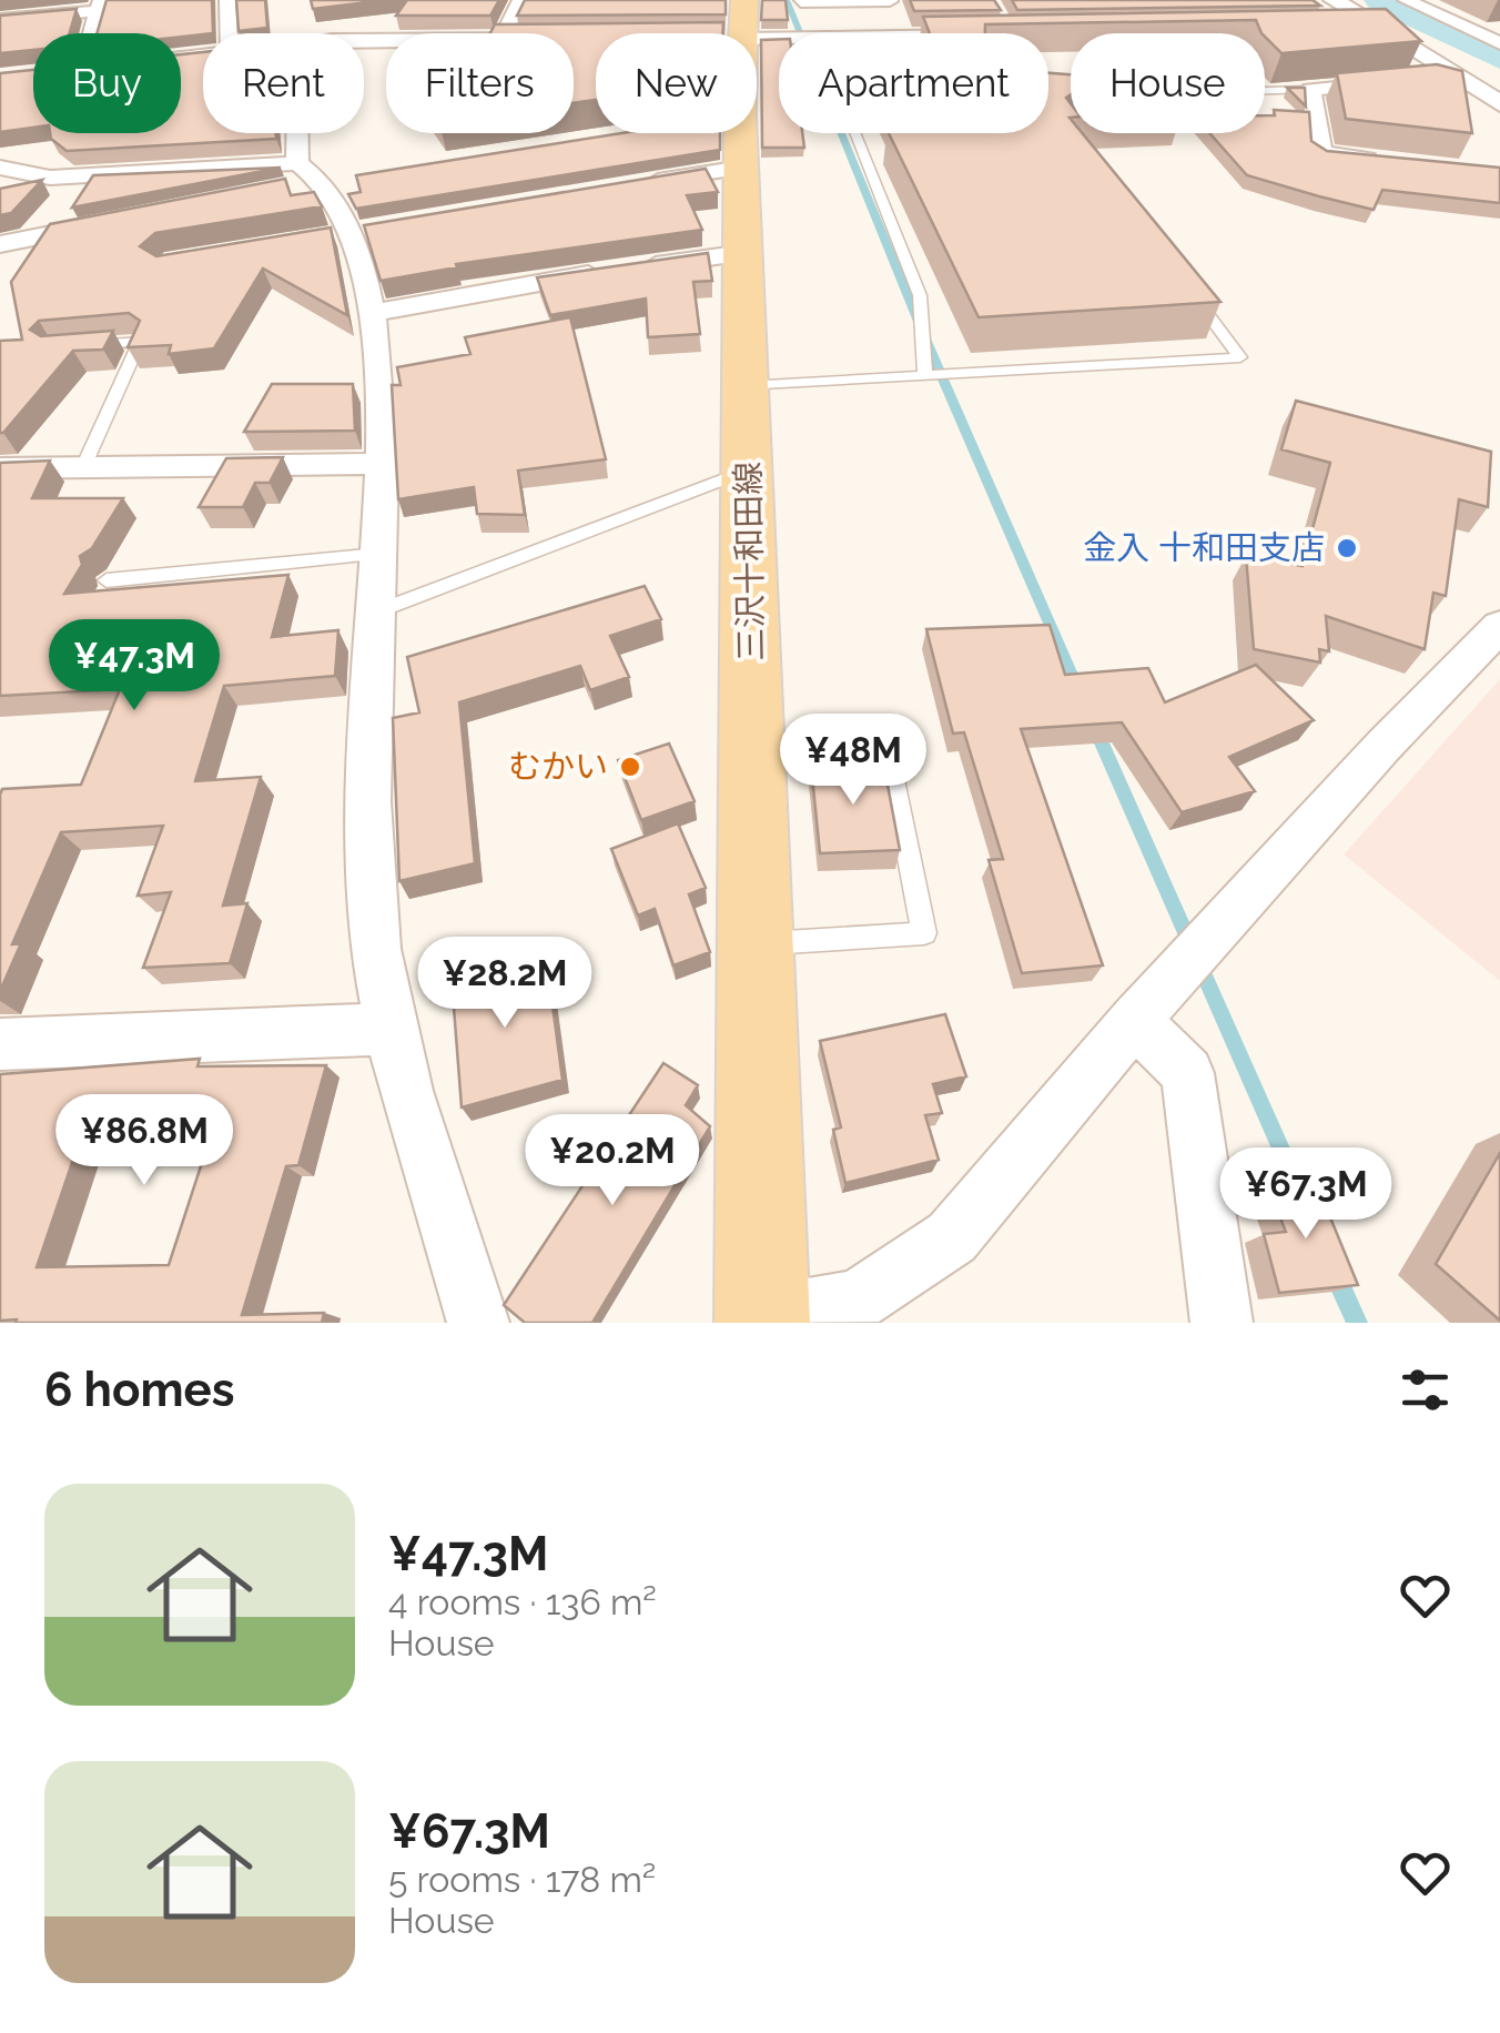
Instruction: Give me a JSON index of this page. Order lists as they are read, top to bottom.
{
  "streets": {
    "main road": ["三沢十和田線"]
  },
  "places": ["金入 十和田支店", "むかい"],
  "page": {
    "chip": [
      "Buy",
      "Rent",
      "Filters",
      "New",
      "Apartment",
      "House"
    ],
    "price": [
      "¥47.3M",
      "¥48M",
      "¥28.2M",
      "¥86.8M",
      "¥20.2M",
      "¥67.3M"
    ],
    "heading": "6 homes",
    "list": [
      {
        "name": "¥47.3M",
        "note": "4 rooms · 136 m² · House"
      },
      {
        "name": "¥67.3M",
        "note": "5 rooms · 178 m² · House"
      }
    ]
  }
}
